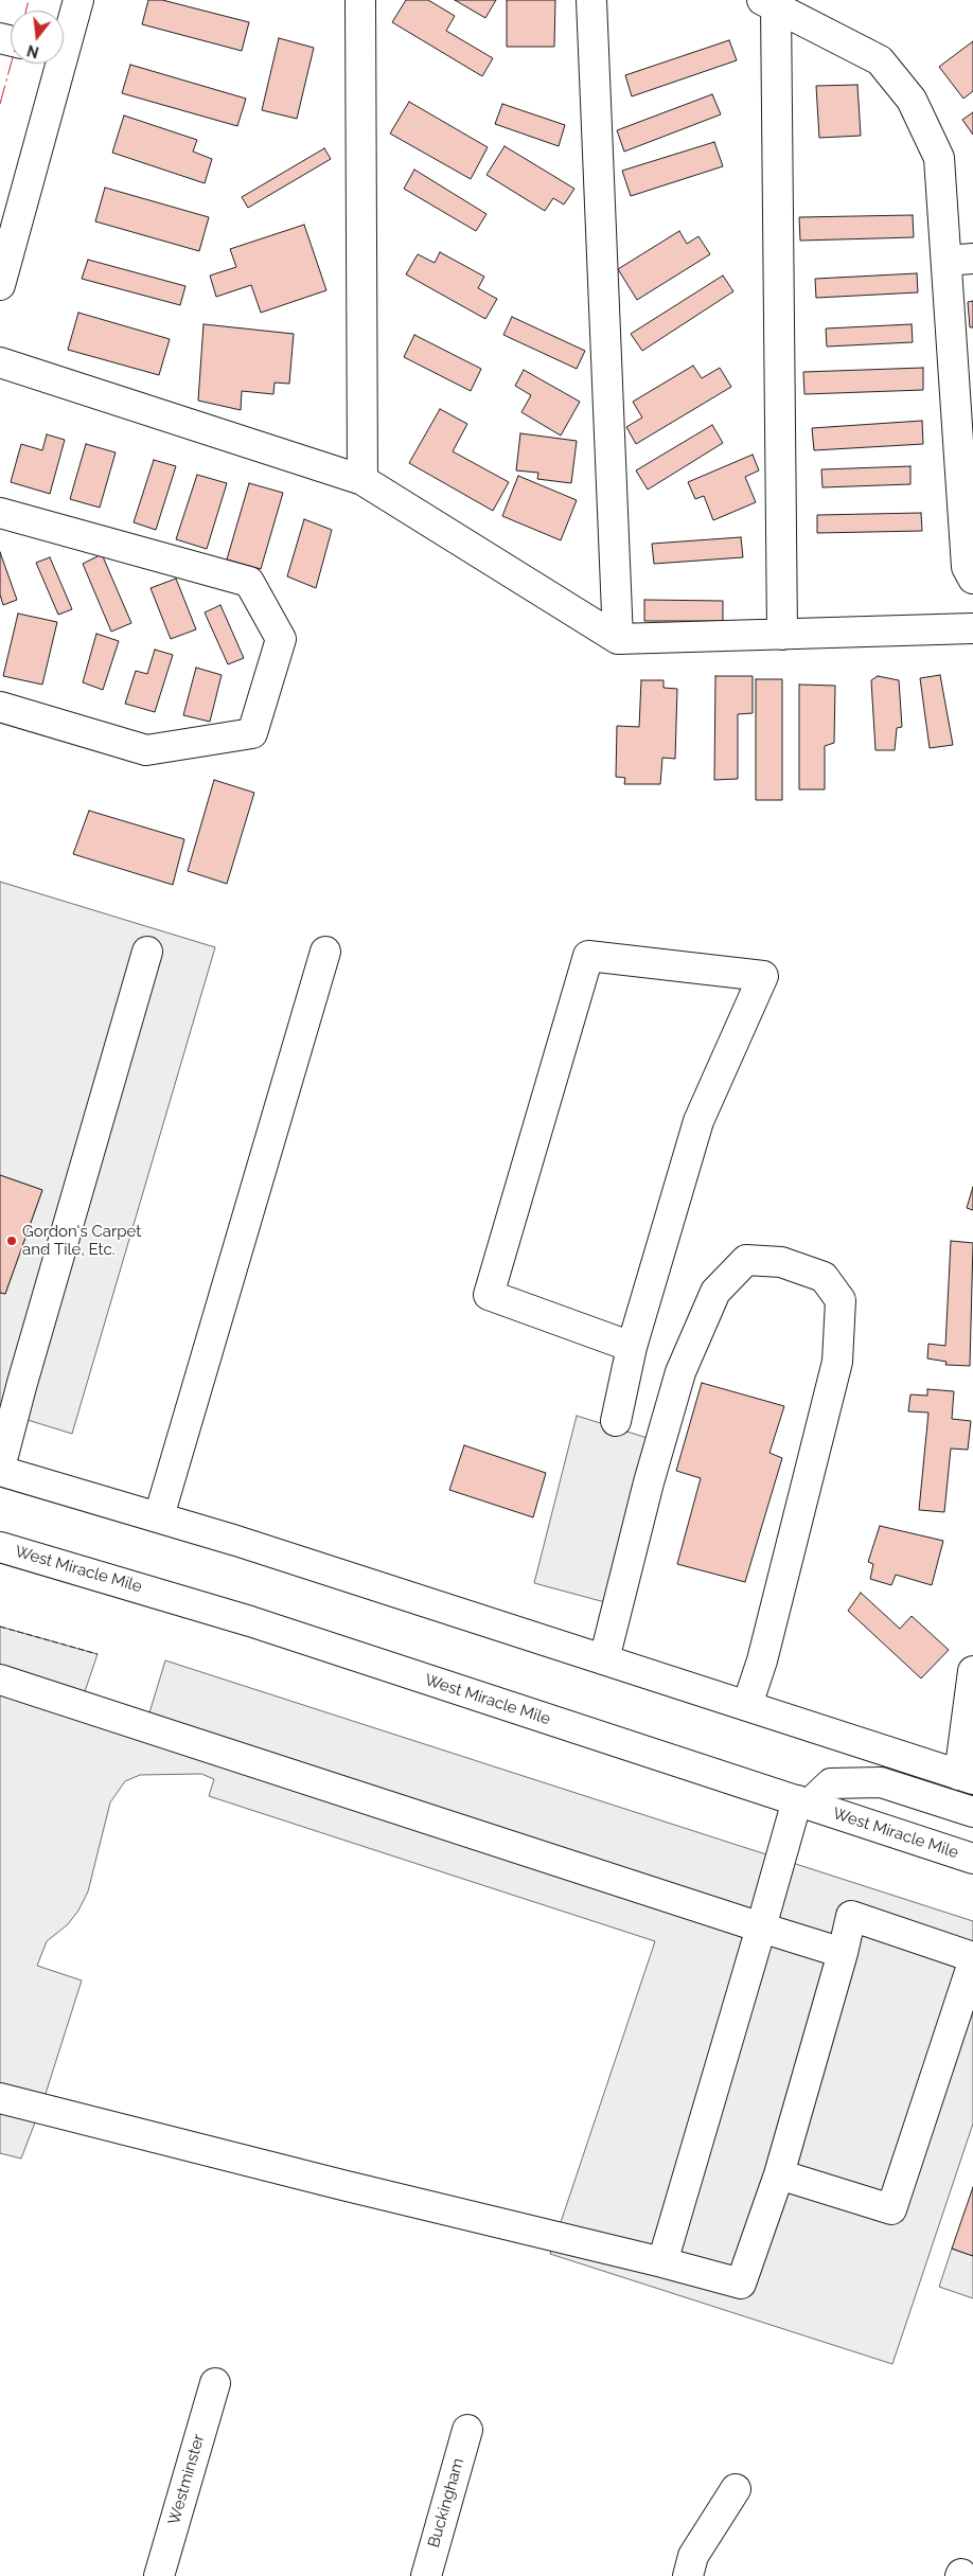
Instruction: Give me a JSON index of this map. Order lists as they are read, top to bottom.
{
  "streets": {
    "main road": ["West Miracle Mile", "Westminster", "Buckingham"]
  },
  "places": ["Gordon's Carpet and Tile, Etc."],
  "north": "bottom"
}
